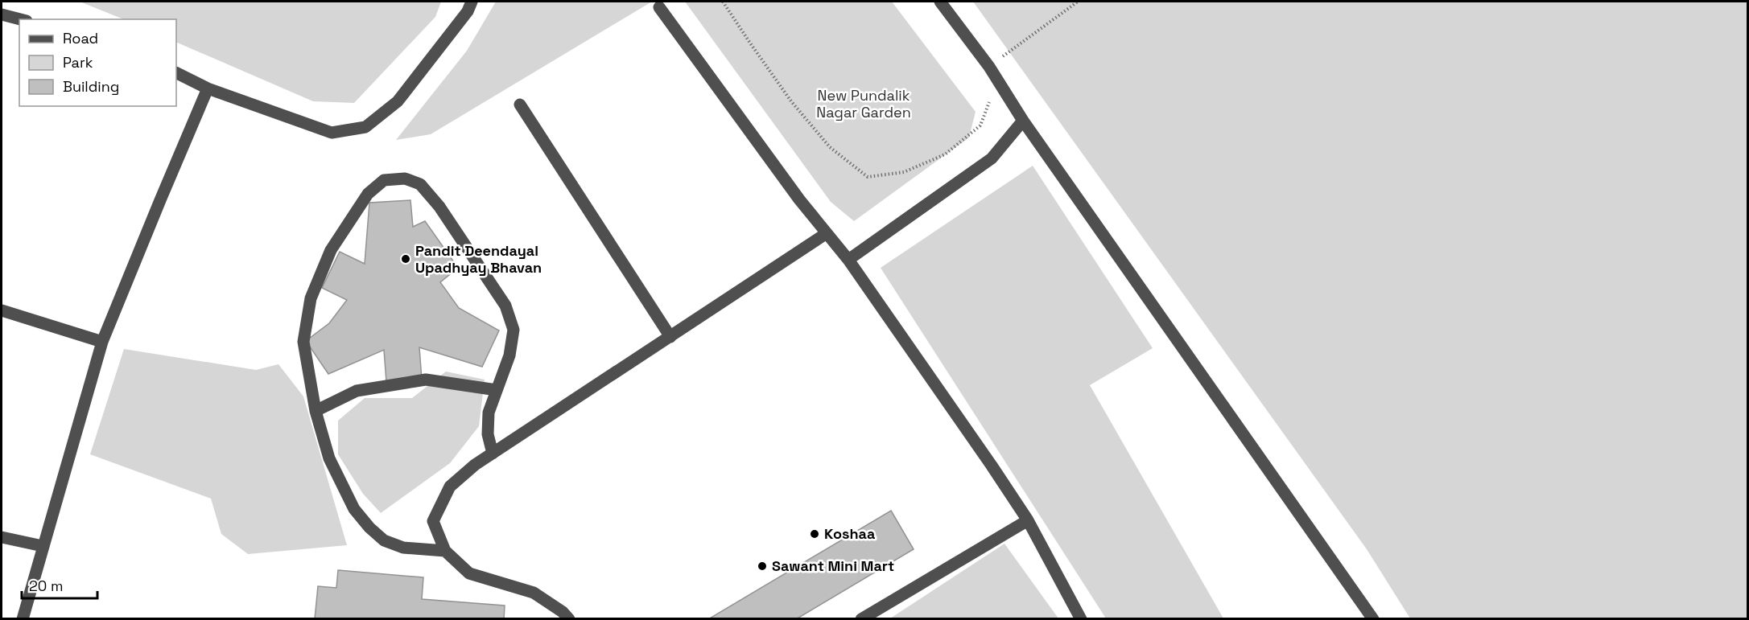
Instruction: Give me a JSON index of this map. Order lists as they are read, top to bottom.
{
  "parks": ["New Pundalik Nagar Garden"],
  "places": ["Pandit Deendayal Upadhyay Bhavan", "Koshaa", "Sawant Mini Mart"],
  "legend": ["Road", "Park", "Building"],
  "scale_bar": "20 m"
}
